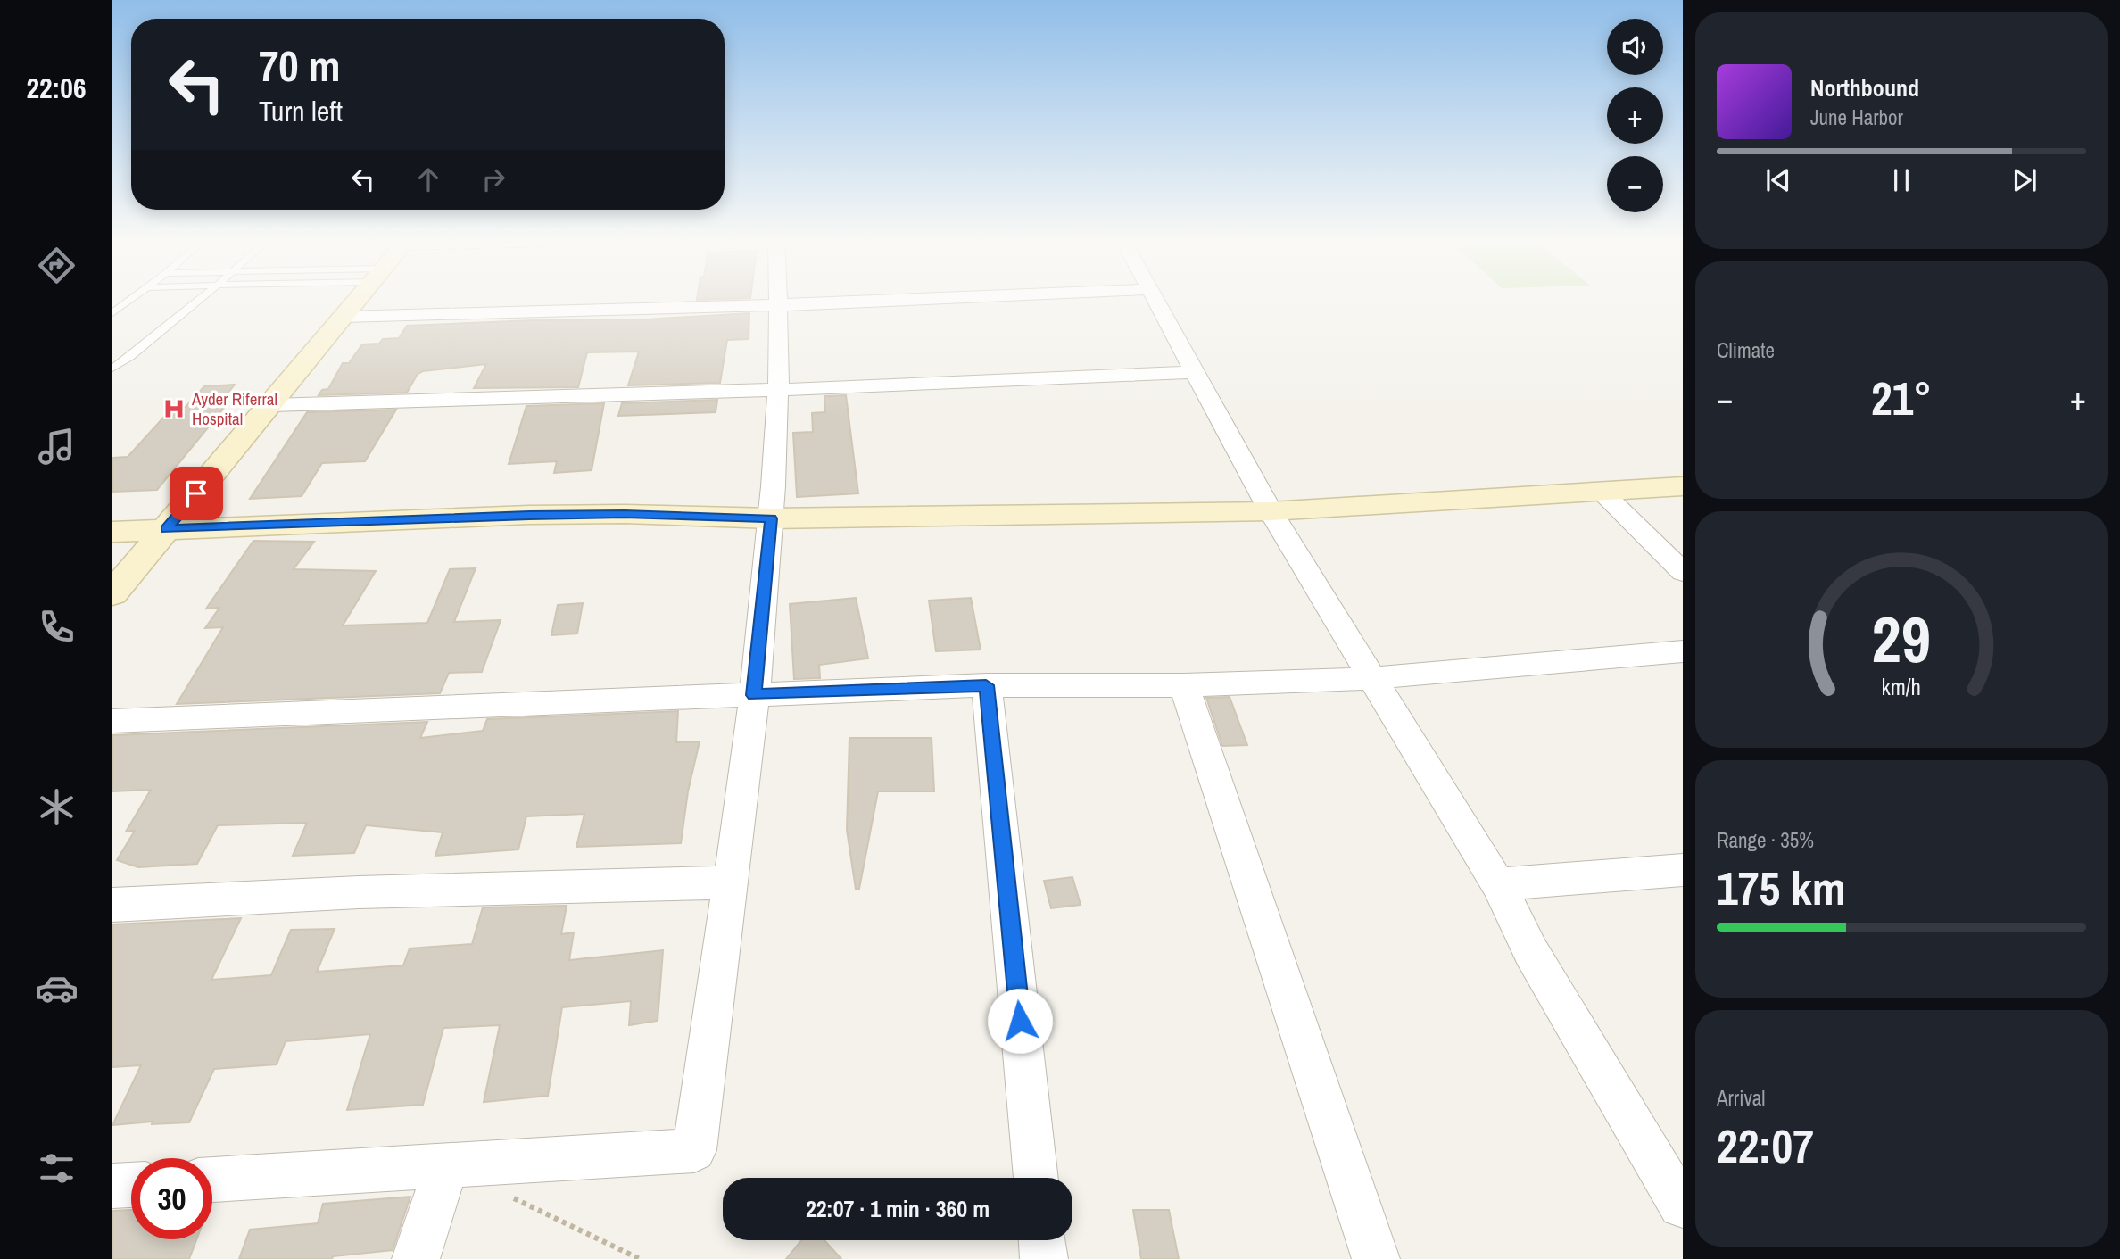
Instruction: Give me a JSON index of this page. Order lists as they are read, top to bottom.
{
  "places": {
    "hospital": ["Ayder Riferral Hospital"]
  },
  "page": {
    "tabs": "22:06",
    "map_buttons": ["+", "−"],
    "turn": ["70 m", "Turn left"],
    "song": ["Northbound", "June Harbor"],
    "tile": [
      "Climate",
      ["Range · 35%", "175 km"],
      ["Arrival", "22:07"]
    ],
    "heat": ["−", "21°", "+"],
    "limit": "30",
    "trip": "22:07 · 1 min · 360 m",
    "gauge": ["29", "km/h"]
  }
}
